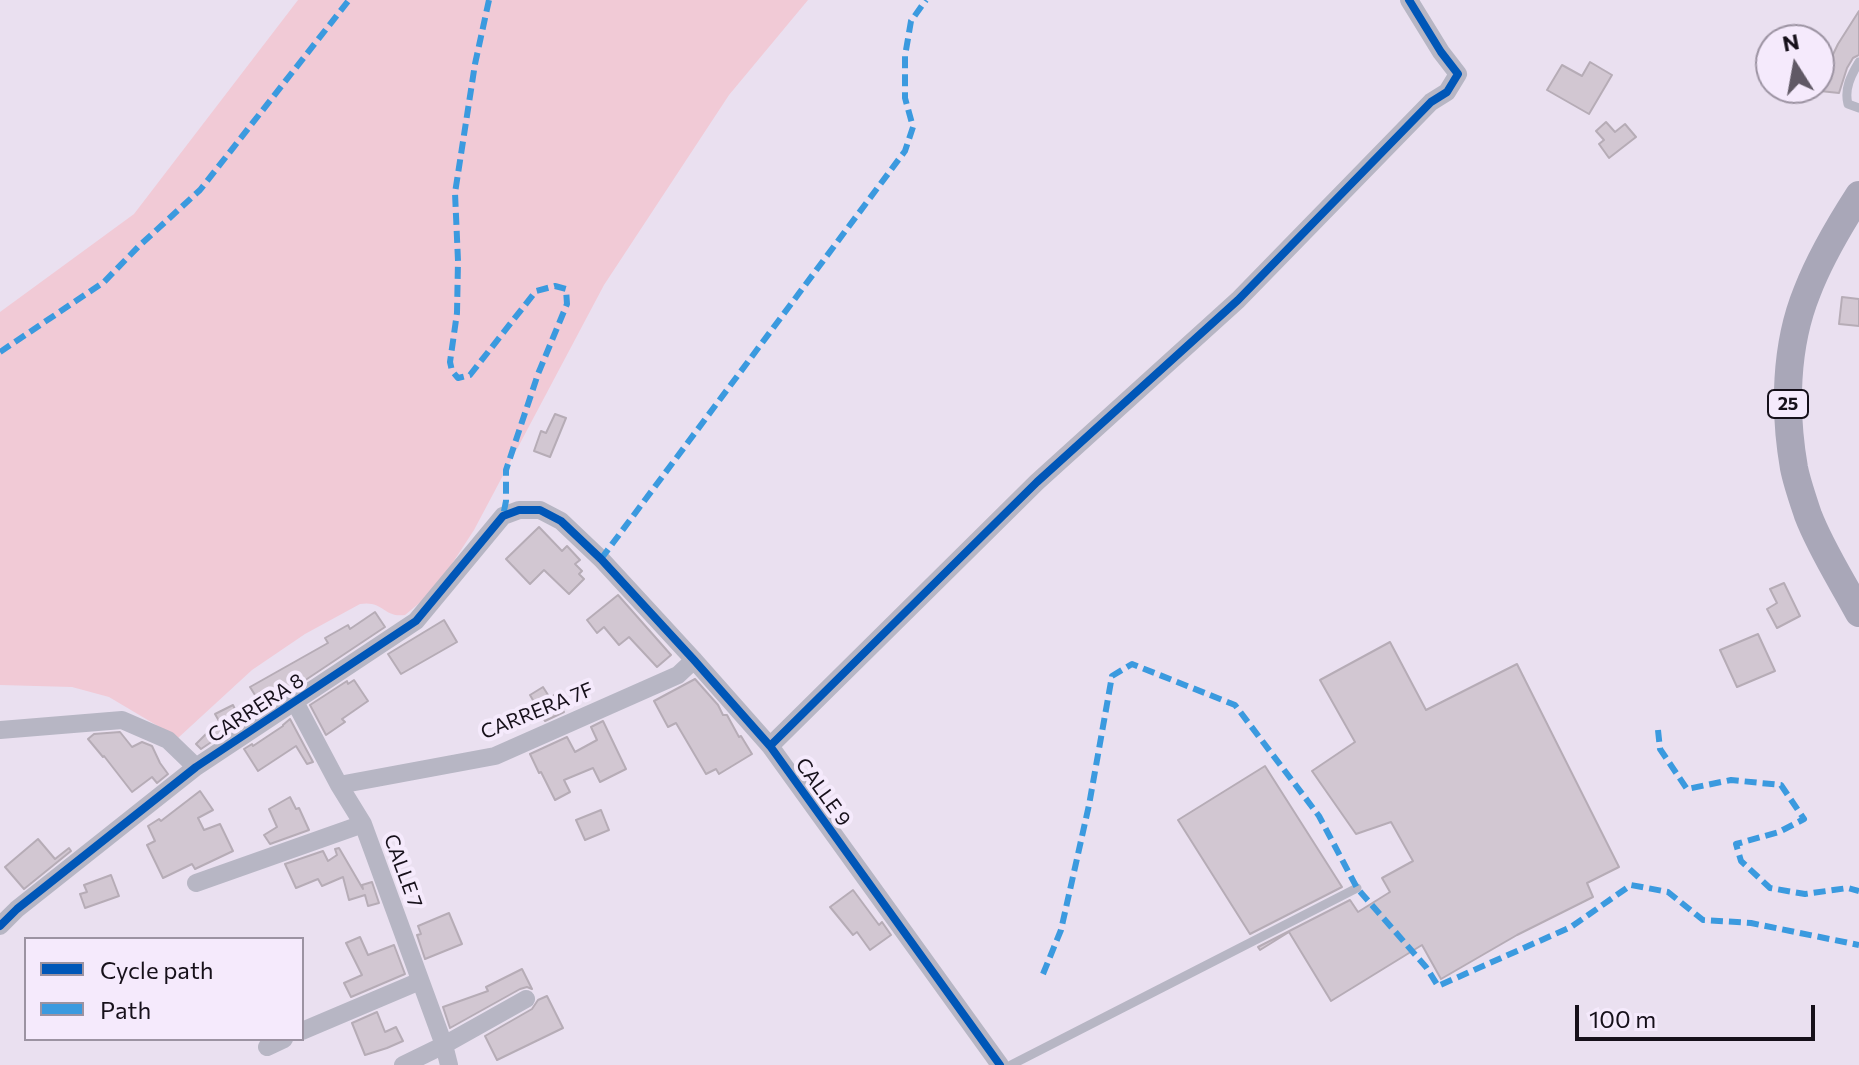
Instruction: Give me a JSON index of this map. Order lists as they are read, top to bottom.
{
  "streets": {
    "main road": ["25"],
    "street": [
      "CARRERA 8",
      "CARRERA 7F",
      "CALLE 9",
      "CALLE 7"
    ]
  },
  "crossings": [
    ["CARRERA 8", "CALLE 9"],
    ["CARRERA 8", "CALLE 7"],
    ["CARRERA 7F", "CALLE 9"],
    ["CARRERA 7F", "CALLE 7"]
  ],
  "legend": ["Cycle path", "Path"],
  "scale_bar": "100 m",
  "north": "top"
}
